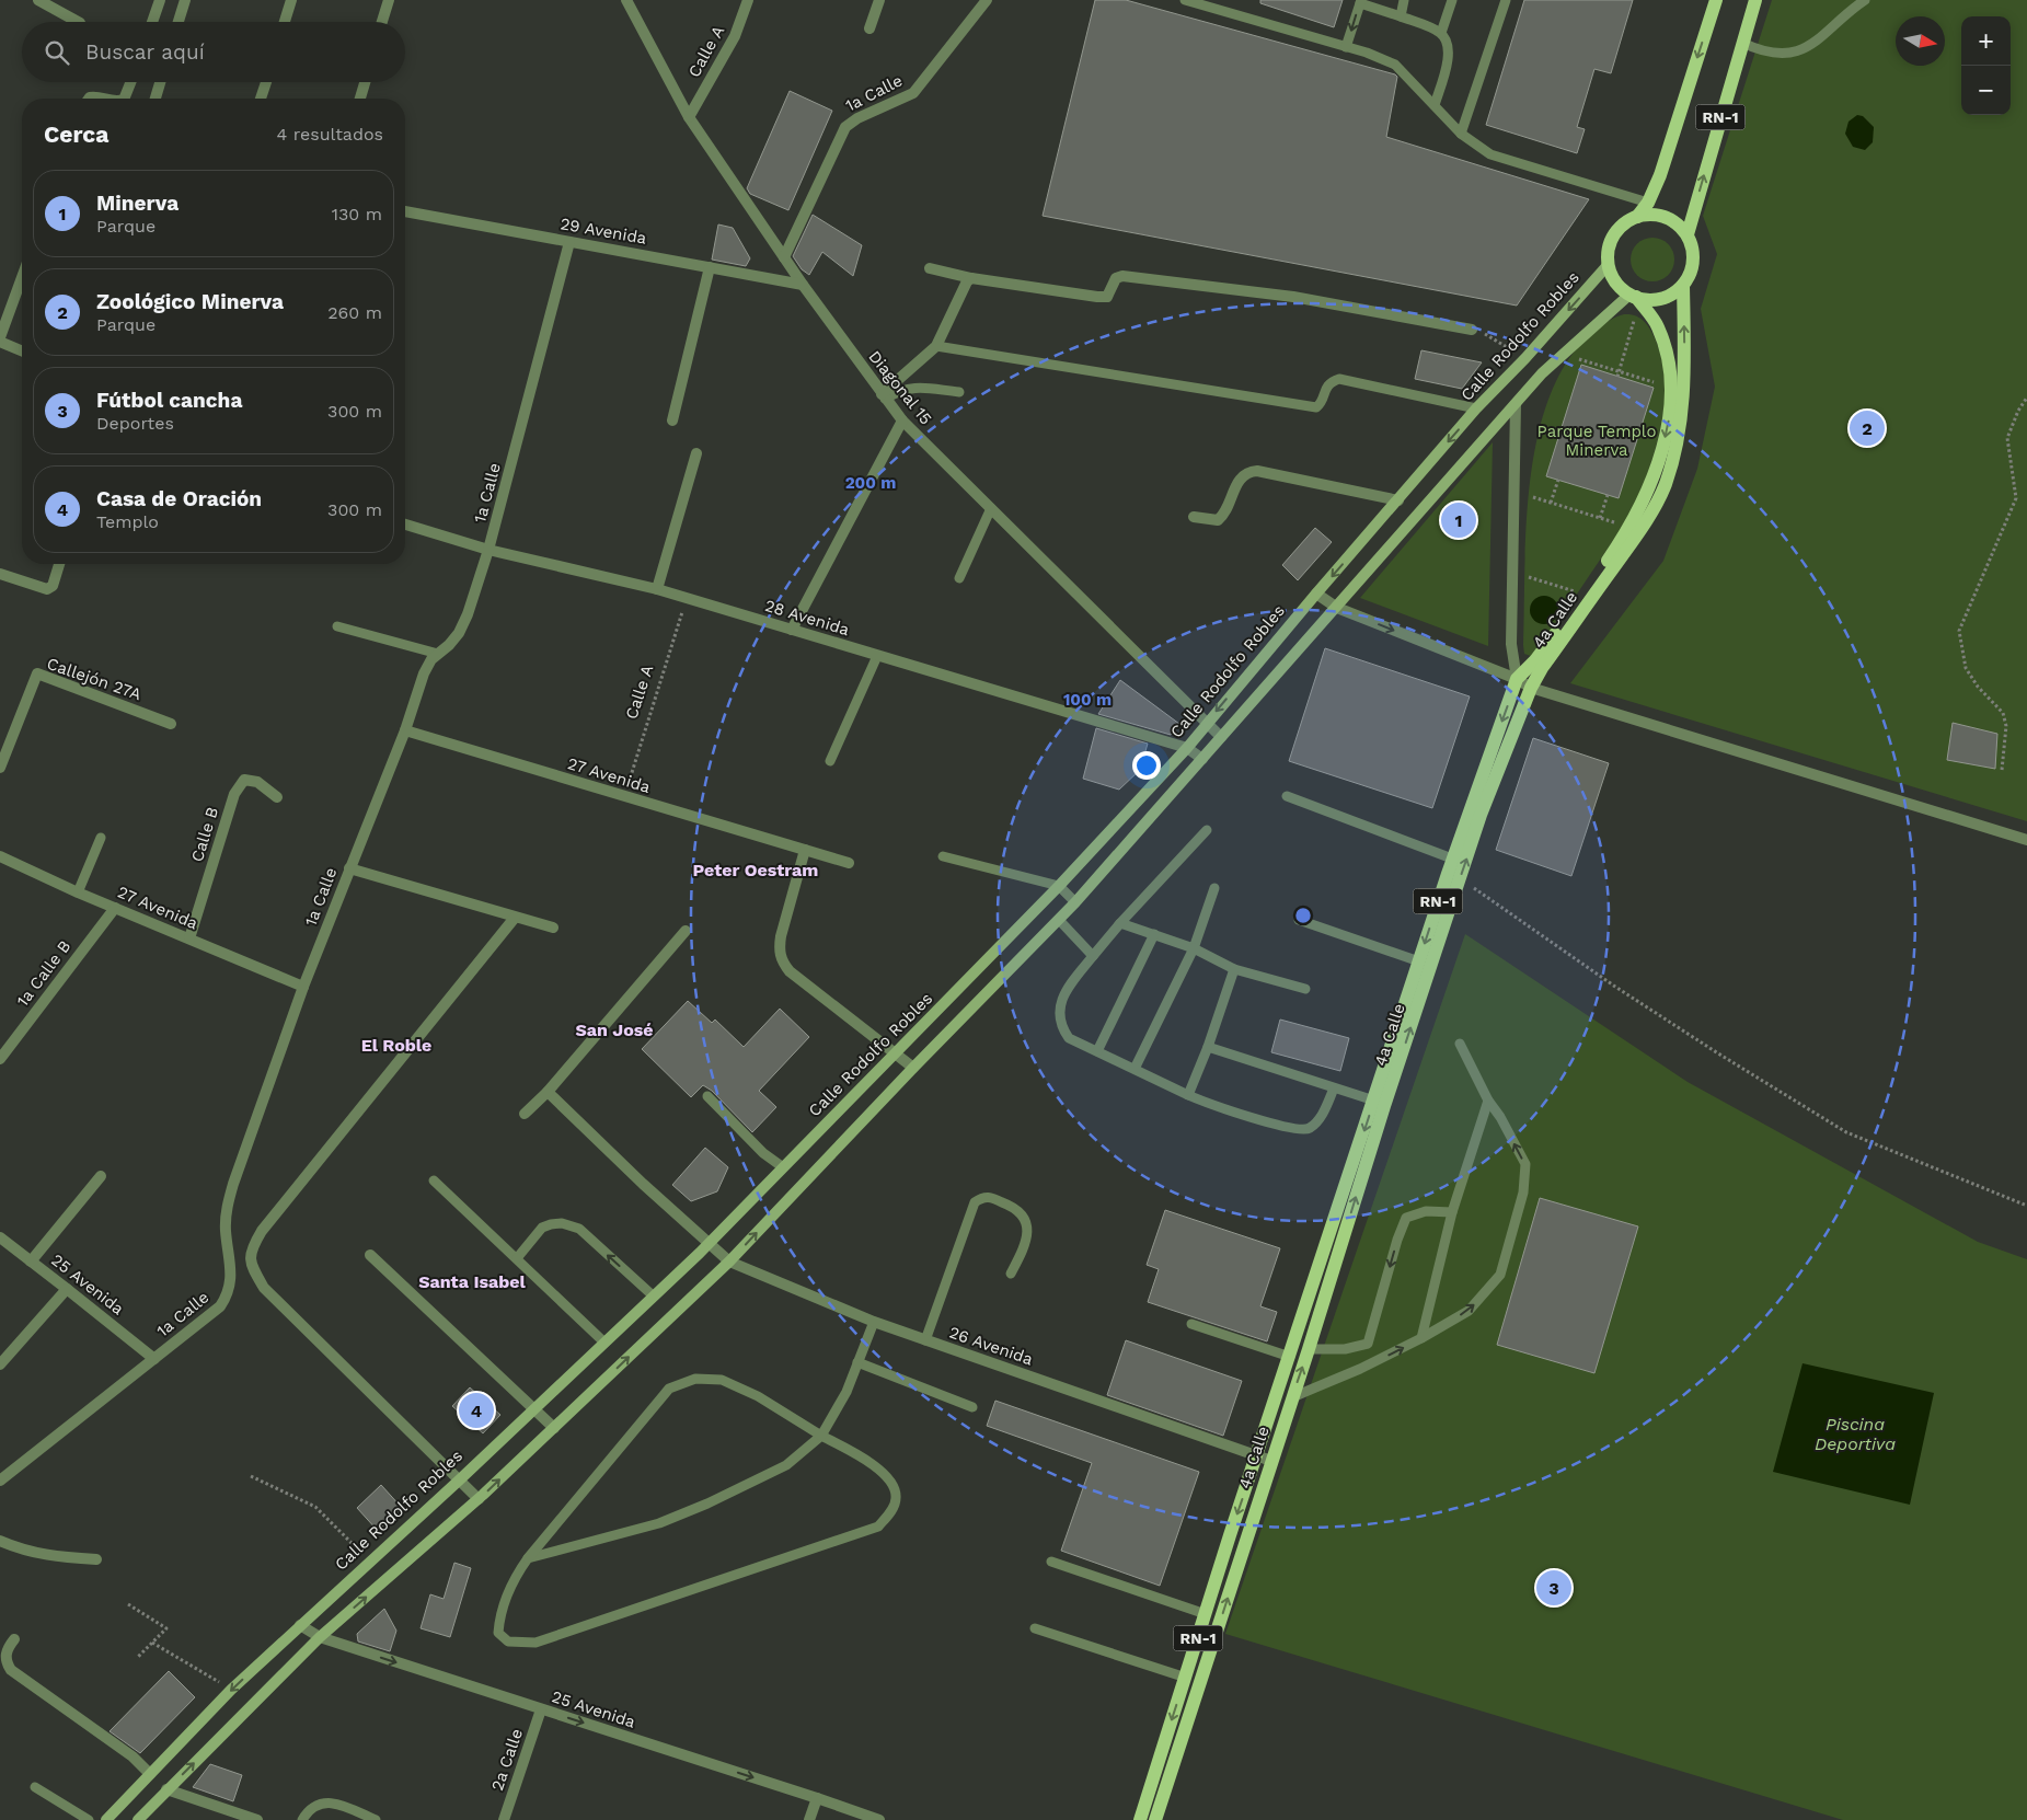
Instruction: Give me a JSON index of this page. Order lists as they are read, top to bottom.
{
  "streets": {
    "main road": ["RN-1", "Calle Rodolfo Robles", "4a Calle"],
    "street": [
      "Calle A",
      "1a Calle",
      "29 Avenida",
      "Diagonal 15",
      "28 Avenida",
      "Callejón 27A",
      "27 Avenida",
      "Calle B",
      "1a Calle B",
      "25 Avenida",
      "26 Avenida",
      "2a Calle"
    ]
  },
  "crossings": [
    ["Calle A", "Diagonal 15"],
    ["Calle A", "28 Avenida"],
    ["Calle A", "27 Avenida"],
    ["1a Calle", "29 Avenida"],
    ["1a Calle", "Diagonal 15"],
    ["1a Calle", "28 Avenida"],
    ["1a Calle", "27 Avenida"],
    ["1a Calle", "25 Avenida"],
    ["RN-1", "Calle Rodolfo Robles"],
    ["RN-1", "4a Calle"],
    ["29 Avenida", "Diagonal 15"],
    ["Calle Rodolfo Robles", "Diagonal 15"],
    ["Calle Rodolfo Robles", "28 Avenida"],
    ["Calle Rodolfo Robles", "4a Calle"],
    ["Calle Rodolfo Robles", "25 Avenida"],
    ["Calle Rodolfo Robles", "26 Avenida"],
    ["4a Calle", "26 Avenida"],
    ["27 Avenida", "Calle B"],
    ["27 Avenida", "1a Calle B"],
    ["25 Avenida", "2a Calle"]
  ],
  "one_way": ["25 Avenida"],
  "districts": [
    "Peter Oestram",
    "San José",
    "El Roble",
    "Santa Isabel"
  ],
  "water": ["Piscina Deportiva"],
  "parks": ["Parque Templo Minerva"],
  "north": "right",
  "page": {
    "map_buttons": ["+", "−"],
    "search": "Buscar aquí",
    "heading": ["Cerca", "4 resultados"],
    "list": [
      {
        "mark": "1",
        "name": "Minerva",
        "note": "Parque",
        "value": "130 m"
      },
      {
        "mark": "2",
        "name": "Zoológico Minerva",
        "note": "Parque",
        "value": "260 m"
      },
      {
        "mark": "3",
        "name": "Fútbol cancha",
        "note": "Deportes",
        "value": "300 m"
      },
      {
        "mark": "4",
        "name": "Casa de Oración",
        "note": "Templo",
        "value": "300 m"
      }
    ],
    "pins": [
      "2",
      "1",
      "4",
      "3"
    ]
  },
  "rings": ["200 m", "100 m"]
}
